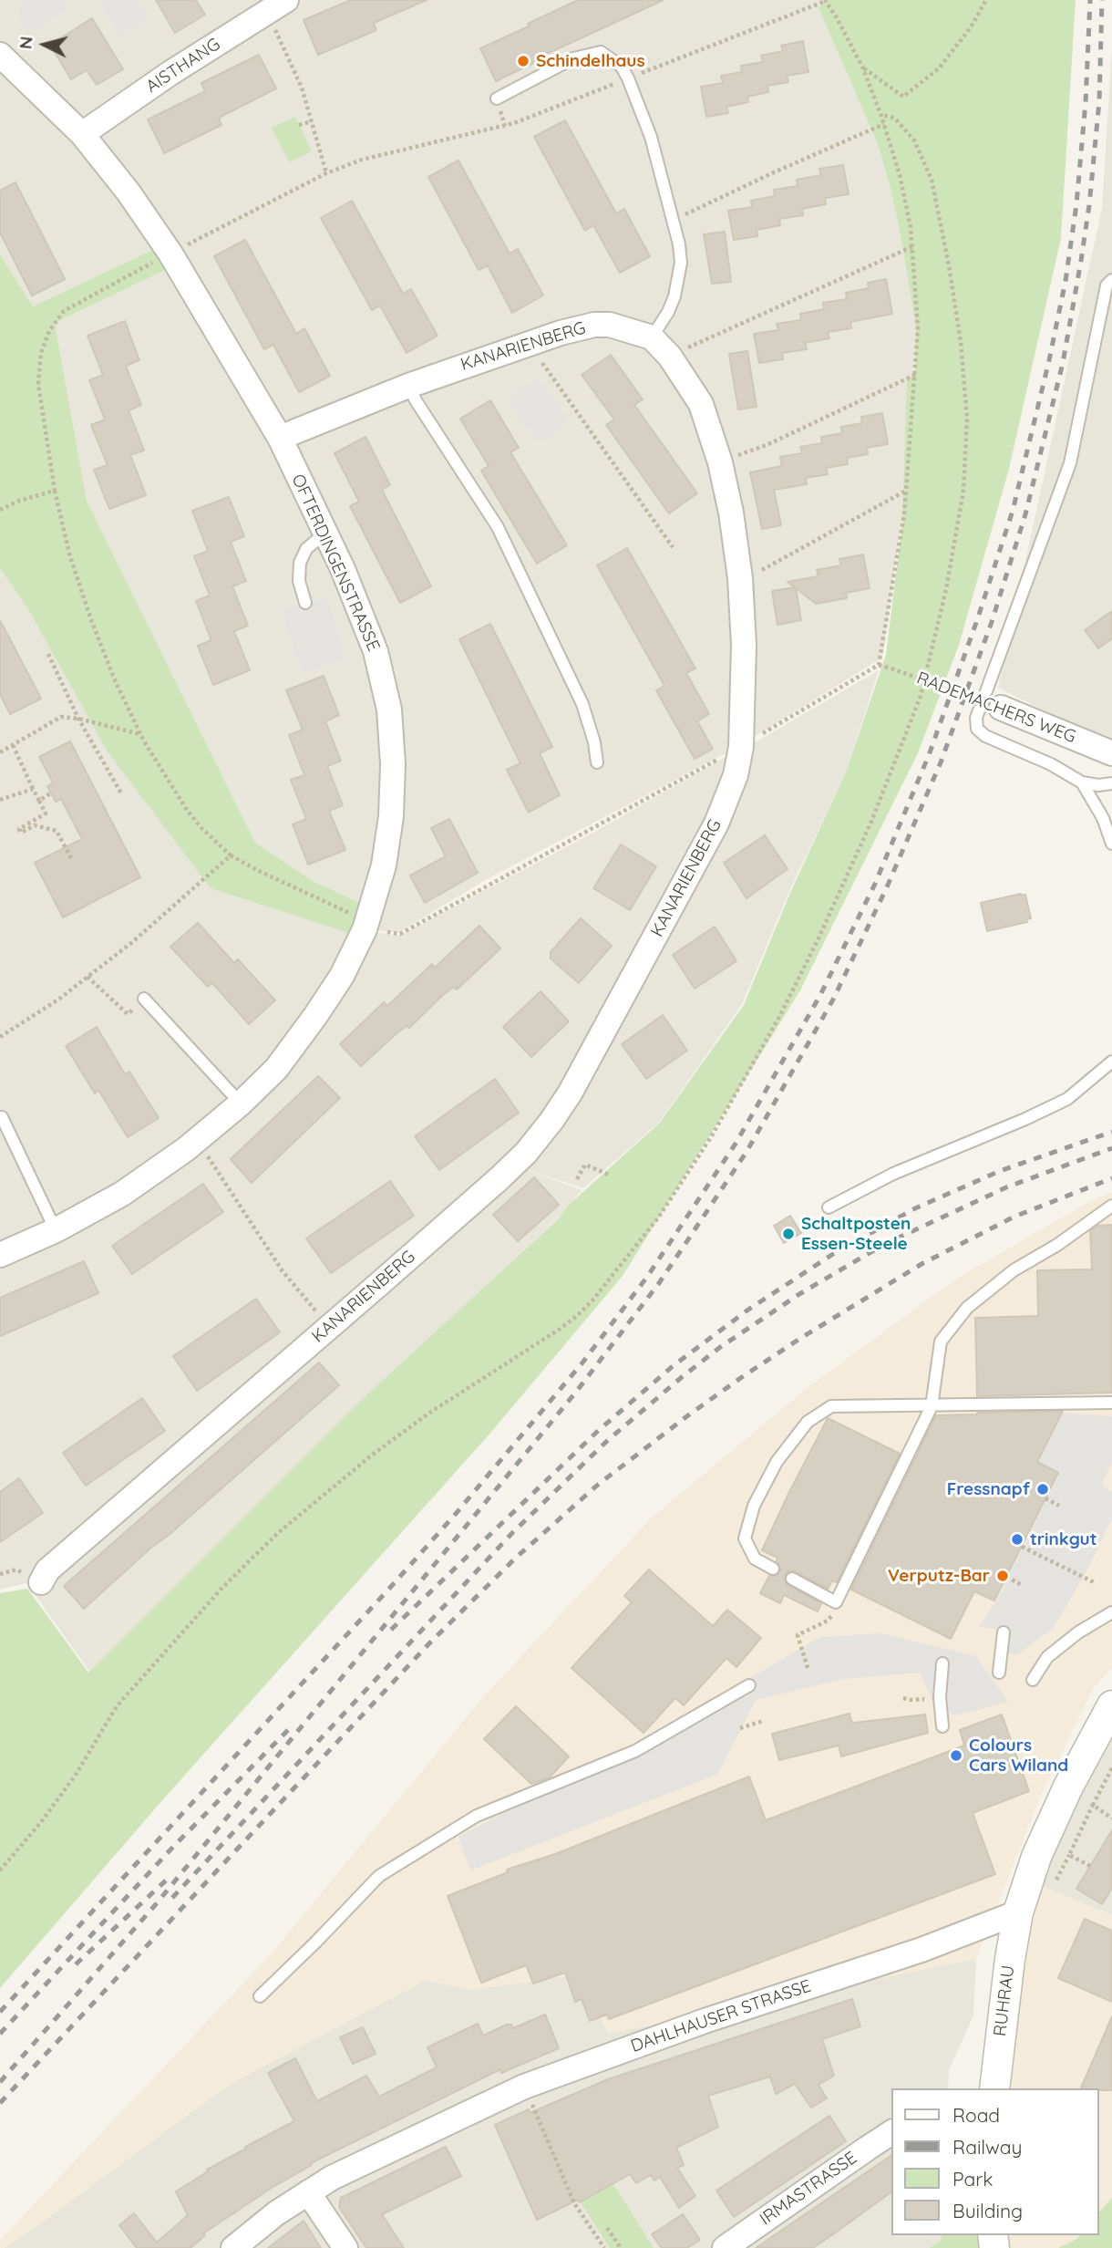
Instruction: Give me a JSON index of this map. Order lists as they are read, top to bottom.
{
  "streets": {
    "street": [
      "AISTHANG",
      "KANARIENBERG",
      "OFTERDINGENSTRASSE",
      "RADEMACHERS WEG",
      "RUHRAU",
      "DAHLHAUSER STRASSE",
      "IRMASTRASSE"
    ]
  },
  "crossings": [
    ["AISTHANG", "OFTERDINGENSTRASSE"],
    ["KANARIENBERG", "OFTERDINGENSTRASSE"],
    ["RUHRAU", "DAHLHAUSER STRASSE"]
  ],
  "places": [
    "Schindelhaus",
    "Schaltposten Essen-Steele",
    "Fressnapf",
    "trinkgut",
    "Verputz-Bar",
    "Colours Cars Wiland"
  ],
  "legend": [
    "Road",
    "Railway",
    "Park",
    "Building"
  ],
  "north": "left"
}
